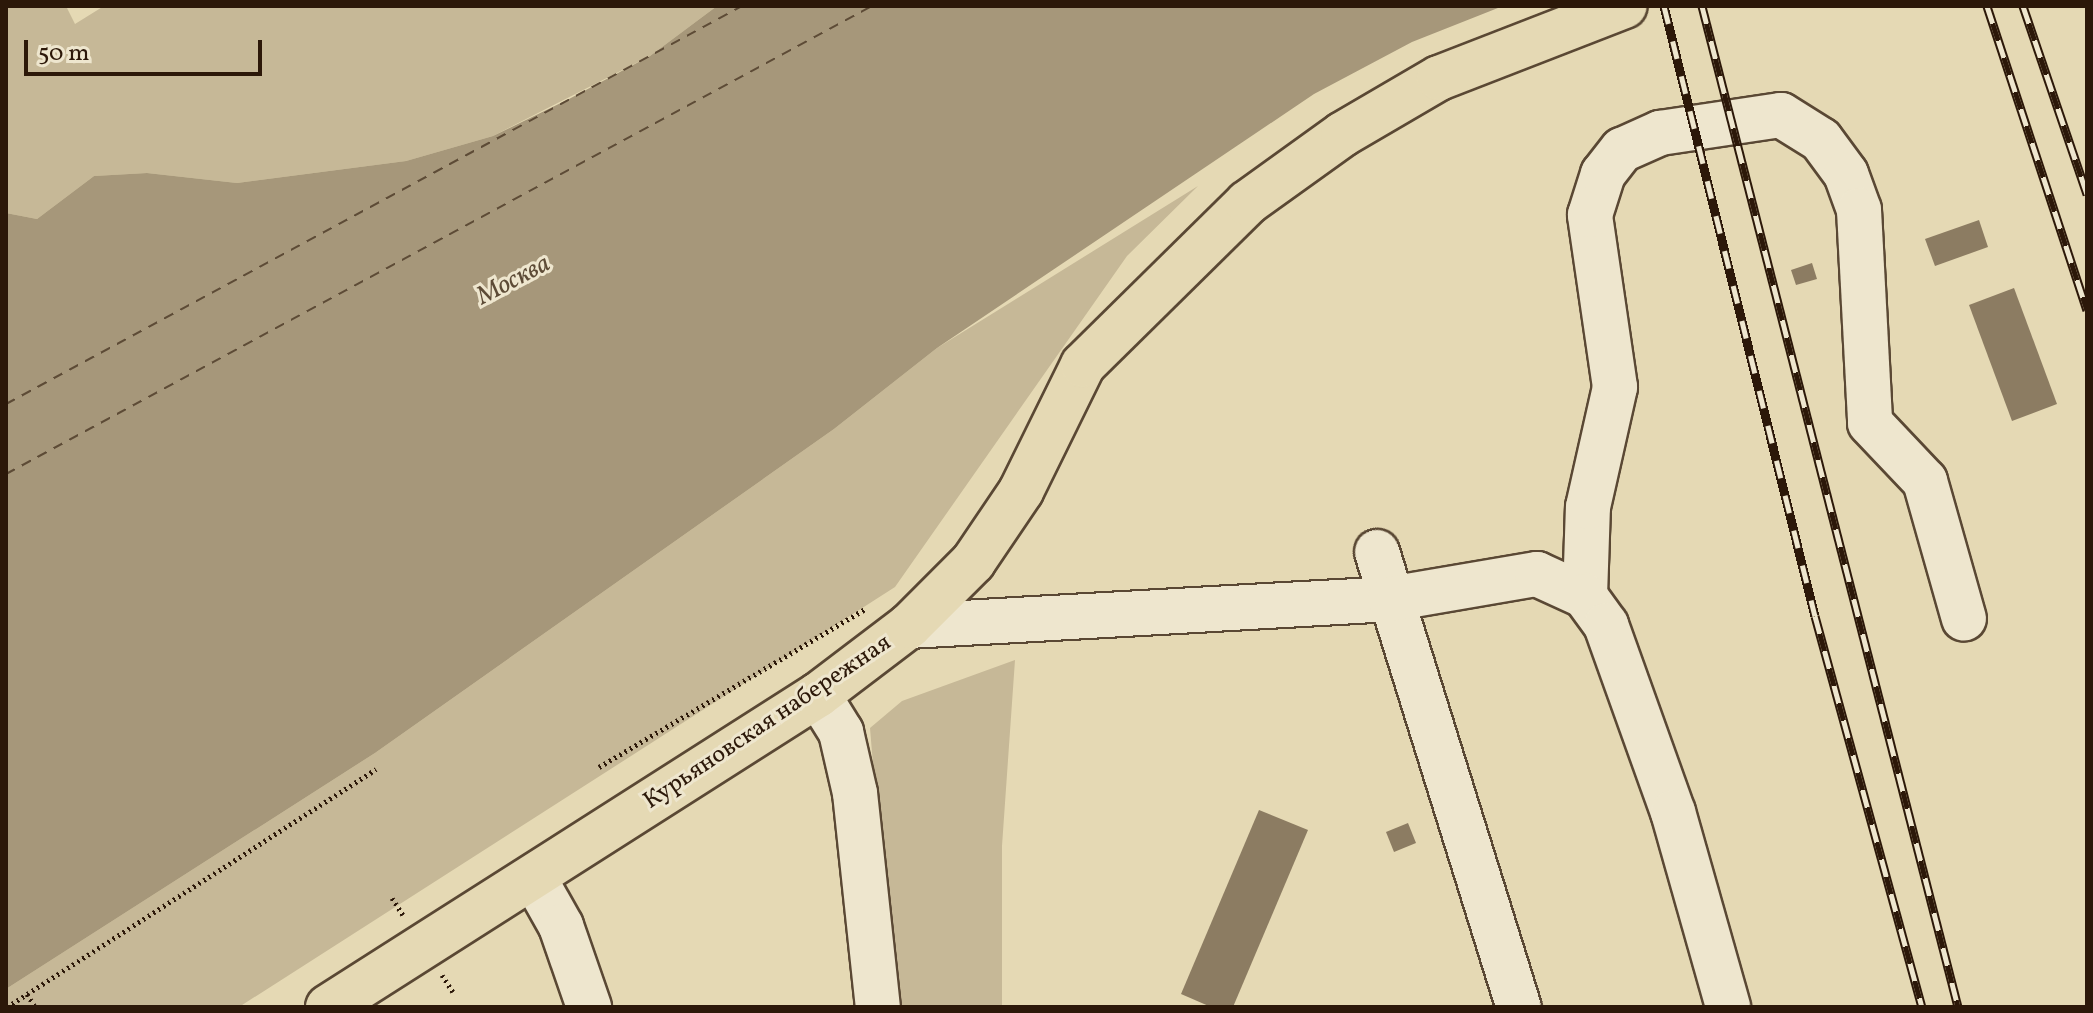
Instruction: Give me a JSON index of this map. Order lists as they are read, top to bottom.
{
  "streets": {
    "main road": ["Курьяновская набережная"]
  },
  "water": ["Москва"],
  "scale_bar": "50 m"
}
